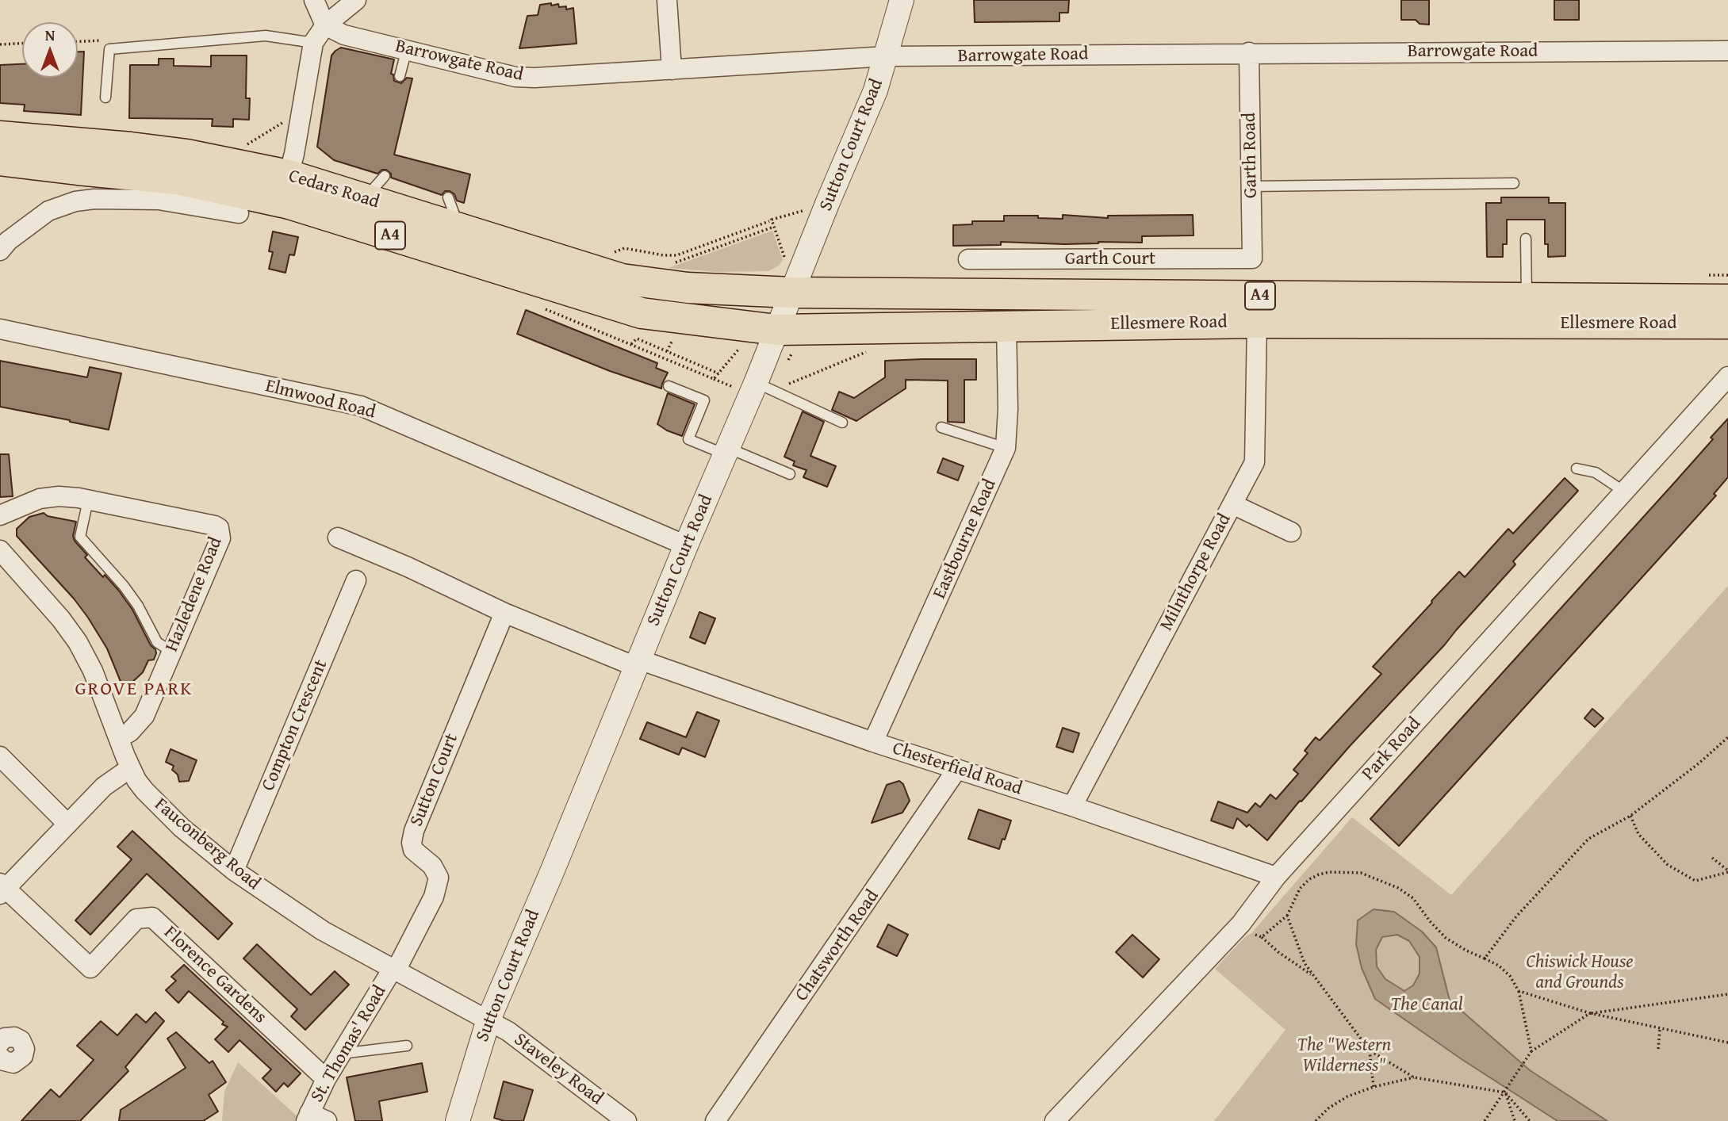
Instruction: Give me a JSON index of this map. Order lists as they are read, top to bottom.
{
  "streets": {
    "highway": ["Cedars Road", "A4", "Ellesmere Road"],
    "street": [
      "Barrowgate Road",
      "Sutton Court Road",
      "Garth Road",
      "Garth Court",
      "Elmwood Road",
      "Eastbourne Road",
      "Milnthorpe Road",
      "Hazledene Road",
      "Compton Crescent",
      "Park Road",
      "Chesterfield Road",
      "Sutton Court",
      "Fauconberg Road",
      "Chatsworth Road",
      "Florence Gardens",
      "St. Thomas' Road",
      "Staveley Road"
    ]
  },
  "crossings": [
    ["Barrowgate Road", "Sutton Court Road"],
    ["Barrowgate Road", "Garth Road"],
    ["Sutton Court Road", "Cedars Road"],
    ["Sutton Court Road", "Ellesmere Road"],
    ["Sutton Court Road", "Elmwood Road"],
    ["Sutton Court Road", "Chesterfield Road"],
    ["Sutton Court Road", "Fauconberg Road"],
    ["Sutton Court Road", "Staveley Road"],
    ["Garth Road", "Garth Court"],
    ["Cedars Road", "Ellesmere Road"],
    ["Ellesmere Road", "Eastbourne Road"],
    ["Ellesmere Road", "Milnthorpe Road"],
    ["Eastbourne Road", "Chesterfield Road"],
    ["Milnthorpe Road", "Chesterfield Road"],
    ["Hazledene Road", "Fauconberg Road"],
    ["Compton Crescent", "Fauconberg Road"],
    ["Park Road", "Chesterfield Road"],
    ["Chesterfield Road", "Sutton Court"],
    ["Chesterfield Road", "Chatsworth Road"],
    ["Sutton Court", "Fauconberg Road"],
    ["Sutton Court", "St. Thomas' Road"],
    ["Fauconberg Road", "St. Thomas' Road"],
    ["Fauconberg Road", "Staveley Road"],
    ["Florence Gardens", "St. Thomas' Road"]
  ],
  "districts": ["GROVE PARK"],
  "water": ["The Canal"],
  "parks": ["Chiswick House and Grounds", "The \"Western Wilderness\""],
  "north": "top"
}
